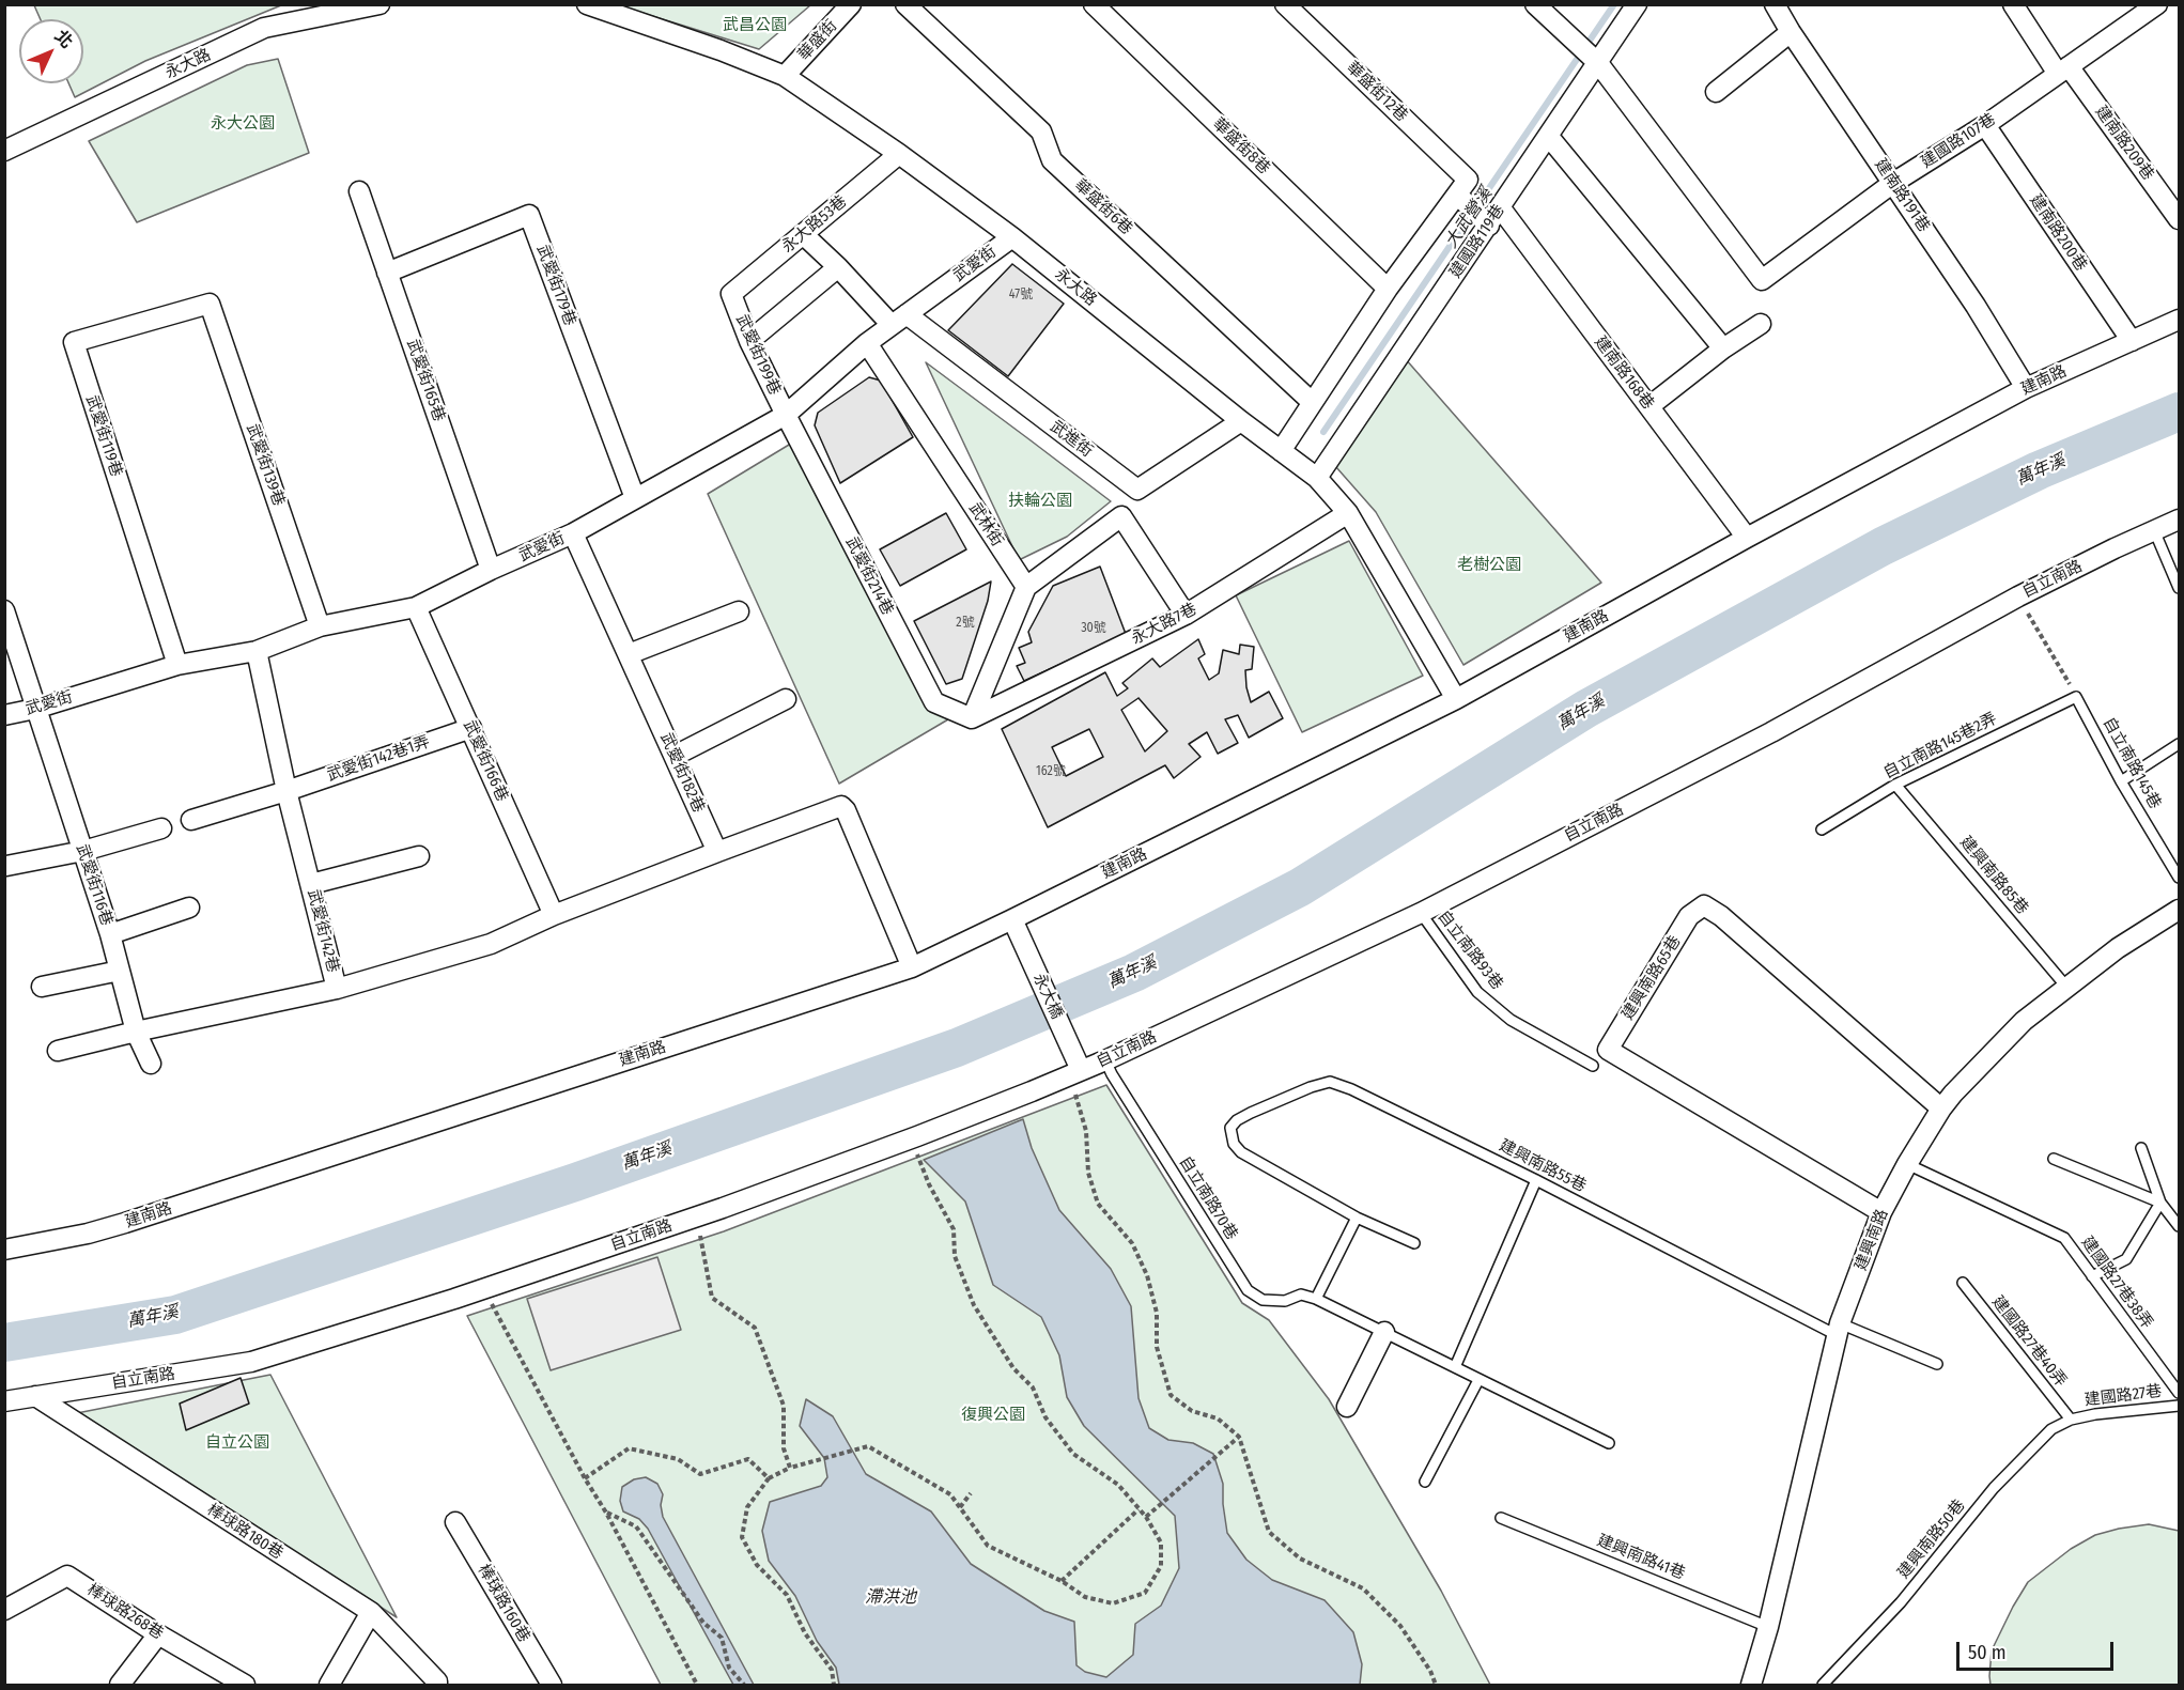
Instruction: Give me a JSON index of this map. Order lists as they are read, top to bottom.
{
  "streets": {
    "street": [
      "華盛街",
      "永大路",
      "華盛街12巷",
      "建國路107巷",
      "建南路209巷",
      "華盛街8巷",
      "建南路191巷",
      "華盛街6巷",
      "永大路53巷",
      "建南路200巷",
      "建國路119巷",
      "武愛街",
      "武愛街179巷",
      "武愛街199巷",
      "建南路168巷",
      "武愛街165巷",
      "建南路",
      "武愛街119巷",
      "武進街",
      "武愛街139巷",
      "武林街",
      "武愛街214巷",
      "自立南路",
      "永大路7巷",
      "武愛街142巷1弄",
      "武愛街166巷",
      "武愛街182巷",
      "武愛街116巷",
      "武愛街142巷",
      "建興南路65巷",
      "永大橋",
      "建興南路",
      "棒球路180巷",
      "棒球路160巷",
      "棒球路268巷"
    ],
    "lane": [
      "自立南路145巷2弄",
      "自立南路145巷",
      "建興南路85巷",
      "自立南路93巷",
      "建興南路55巷",
      "自立南路70巷",
      "建國路27巷38弄",
      "建國路27巷40弄",
      "建國路27巷",
      "建興南路50巷",
      "建興南路41巷"
    ]
  },
  "crossings": [
    ["華盛街", "永大路"],
    ["永大路", "永大路53巷"],
    ["永大路", "建國路119巷"],
    ["永大路", "武愛街"],
    ["永大路", "建南路"],
    ["永大路", "永大路7巷"],
    ["華盛街12巷", "建國路119巷"],
    ["建國路107巷", "建南路209巷"],
    ["建國路107巷", "建南路191巷"],
    ["建國路107巷", "建南路200巷"],
    ["建國路107巷", "建國路119巷"],
    ["建南路191巷", "建南路"],
    ["永大路53巷", "武愛街199巷"],
    ["永大路53巷", "武進街"],
    ["建南路200巷", "建南路"],
    ["建國路119巷", "建南路168巷"],
    ["武愛街", "武愛街179巷"],
    ["武愛街", "武愛街199巷"],
    ["武愛街", "武愛街165巷"],
    ["武愛街", "武愛街119巷"],
    ["武愛街", "武進街"],
    ["武愛街", "武愛街139巷"],
    ["武愛街", "武林街"],
    ["武愛街", "武愛街214巷"],
    ["武愛街", "武愛街166巷"],
    ["武愛街", "武愛街182巷"],
    ["武愛街", "武愛街116巷"],
    ["武愛街", "武愛街142巷"],
    ["武愛街179巷", "武愛街165巷"],
    ["武愛街199巷", "武愛街214巷"],
    ["建南路168巷", "建南路"],
    ["建南路", "永大橋"],
    ["武愛街119巷", "武愛街139巷"],
    ["武愛街214巷", "永大路7巷"],
    ["自立南路", "自立南路93巷"],
    ["自立南路", "永大橋"],
    ["自立南路", "自立南路70巷"],
    ["自立南路", "棒球路180巷"],
    ["自立南路145巷2弄", "自立南路145巷"],
    ["自立南路145巷2弄", "建興南路85巷"],
    ["武愛街142巷1弄", "武愛街166巷"],
    ["武愛街142巷1弄", "武愛街142巷"],
    ["武愛街166巷", "武愛街142巷"],
    ["建興南路85巷", "建興南路"],
    ["建興南路65巷", "建興南路"],
    ["建興南路55巷", "建興南路"],
    ["建興南路", "建國路27巷38弄"],
    ["建興南路", "建興南路41巷"],
    ["建國路27巷40弄", "建國路27巷"],
    ["建國路27巷40弄", "建興南路50巷"],
    ["建國路27巷", "建興南路50巷"]
  ],
  "water": ["大武營溪", "萬年溪", "滯洪池"],
  "parks": [
    "武昌公園",
    "永大公園",
    "扶輪公園",
    "老樹公園",
    "復興公園",
    "自立公園"
  ],
  "house_numbers": [
    "47號",
    "2號",
    "30號",
    "162號"
  ],
  "scale_bar": "50 m",
  "north": "top right"
}
